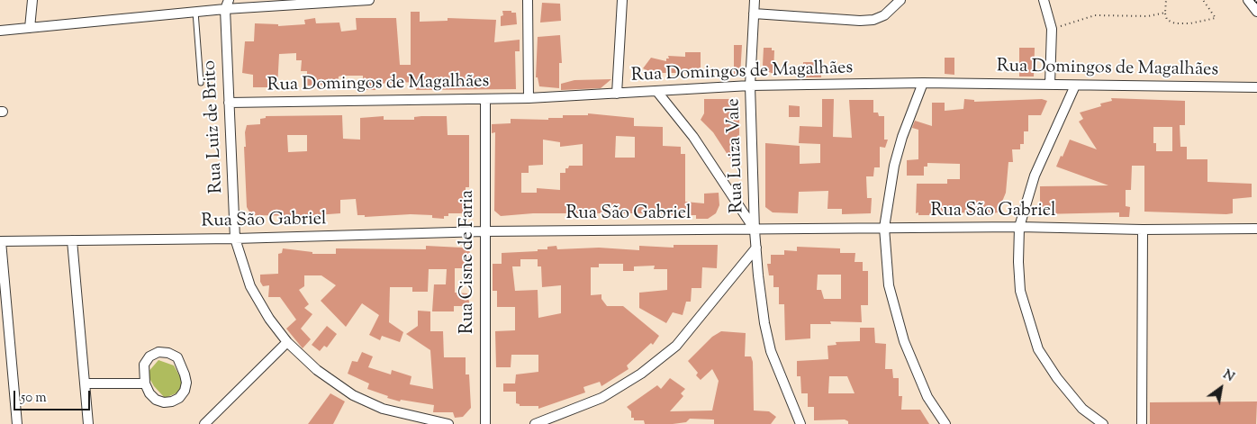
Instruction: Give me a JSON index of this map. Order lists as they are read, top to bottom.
{
  "streets": {
    "street": [
      "Rua Domingos de Magalhães",
      "Rua Luiz de Brito",
      "Rua Luiza Vale",
      "Rua São Gabriel",
      "Rua Cisne de Faria"
    ]
  },
  "crossings": [
    ["Rua Domingos de Magalhães", "Rua Luiz de Brito"],
    ["Rua Domingos de Magalhães", "Rua Luiza Vale"],
    ["Rua Domingos de Magalhães", "Rua Cisne de Faria"],
    ["Rua Luiz de Brito", "Rua São Gabriel"],
    ["Rua Luiza Vale", "Rua São Gabriel"],
    ["Rua São Gabriel", "Rua Cisne de Faria"]
  ],
  "scale_bar": "50 m",
  "north": "top right"
}
